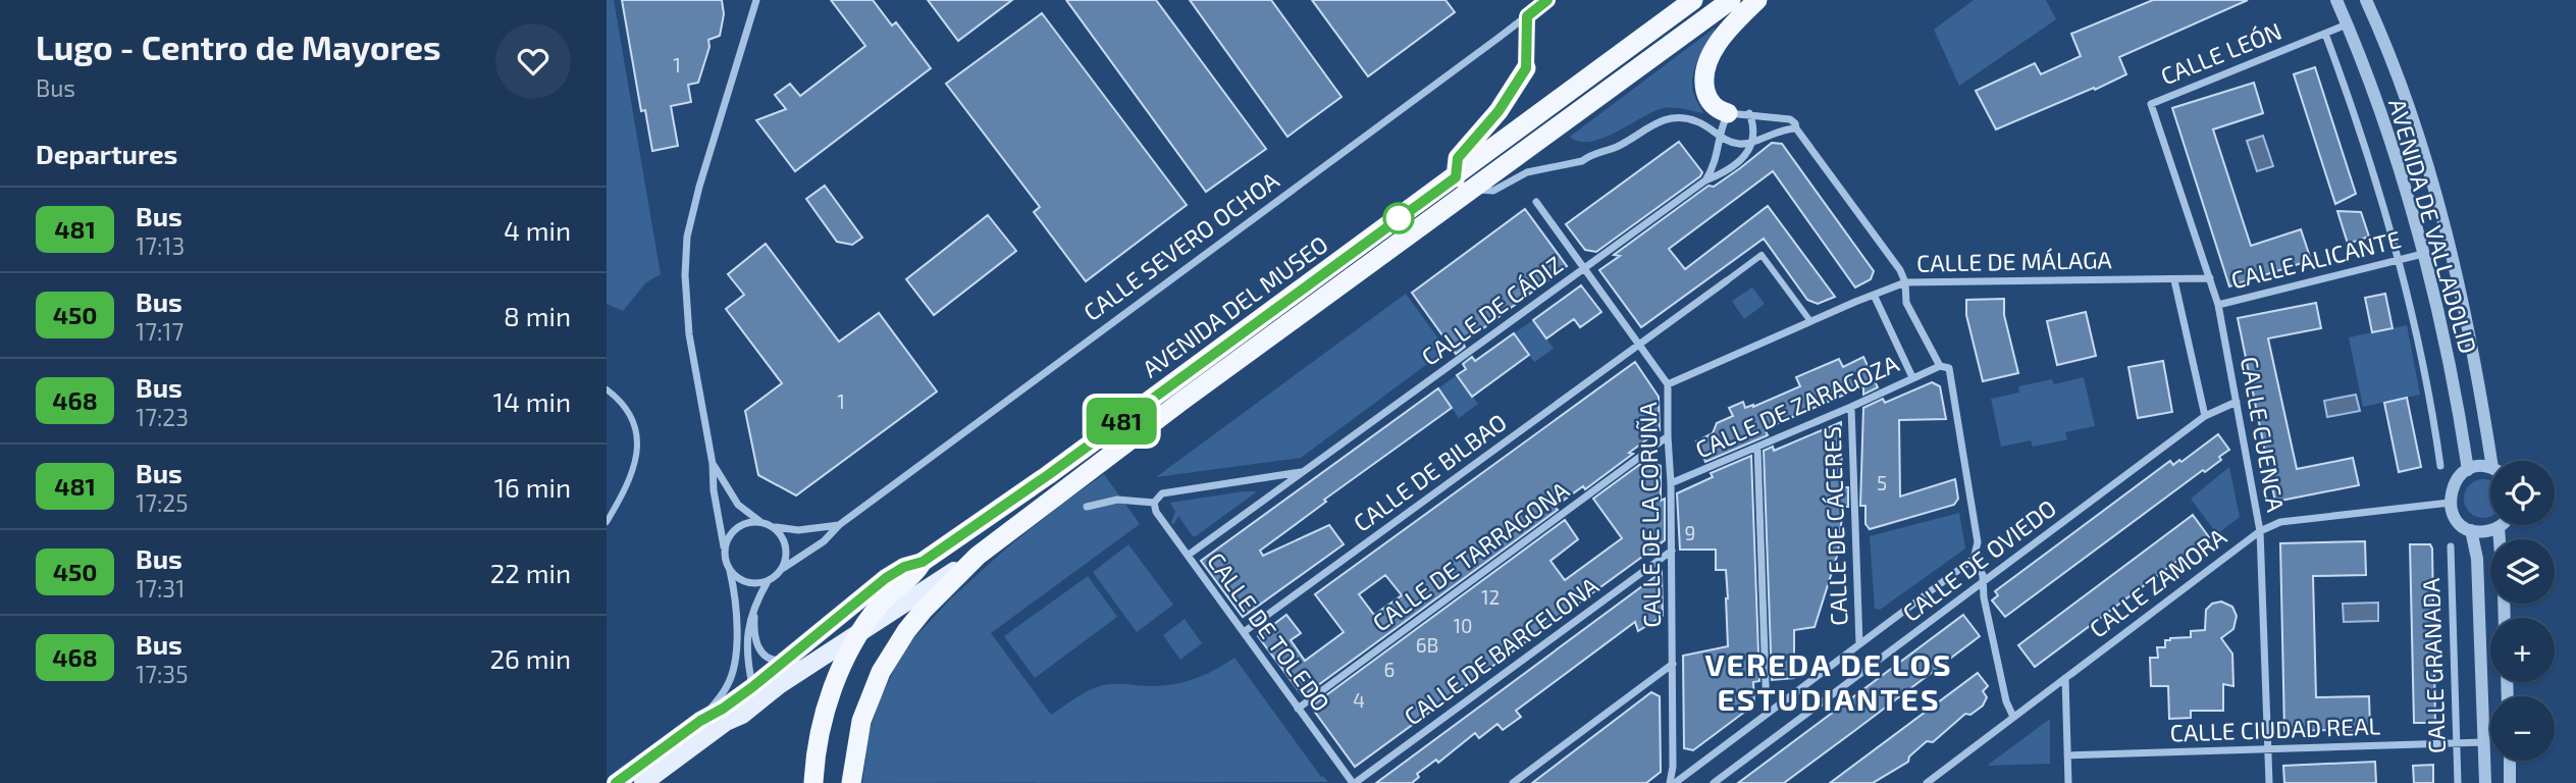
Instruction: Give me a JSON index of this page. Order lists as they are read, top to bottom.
{
  "streets": {
    "highway": ["AVENIDA DEL MUSEO"],
    "street": [
      "CALLE LEÓN",
      "AVENIDA DE VALLADOLID",
      "CALLE SEVERO OCHOA",
      "CALLE ALICANTE",
      "CALLE DE MÁLAGA",
      "CALLE DE CÁDIZ",
      "CALLE DE ZARAGOZA",
      "CALLE CUENCA",
      "CALLE DE BILBAO",
      "CALLE DE LA CORUÑA",
      "CALLE DE CÁCERES",
      "CALLE DE TARRAGONA",
      "CALLE DE OVIEDO",
      "CALLE ZAMORA",
      "CALLE DE TOLEDO",
      "CALLE DE BARCELONA",
      "CALLE GRANADA",
      "CALLE CIUDAD REAL"
    ]
  },
  "crossings": [
    ["CALLE LEÓN", "AVENIDA DE VALLADOLID"],
    ["CALLE LEÓN", "CALLE CUENCA"],
    ["AVENIDA DE VALLADOLID", "CALLE ALICANTE"],
    ["CALLE ALICANTE", "CALLE CUENCA"],
    ["CALLE DE MÁLAGA", "CALLE CUENCA"],
    ["CALLE DE CÁDIZ", "CALLE DE LA CORUÑA"],
    ["CALLE DE CÁDIZ", "CALLE DE TOLEDO"],
    ["CALLE DE ZARAGOZA", "CALLE DE LA CORUÑA"],
    ["CALLE DE ZARAGOZA", "CALLE DE CÁCERES"],
    ["CALLE CUENCA", "CALLE DE OVIEDO"],
    ["CALLE CUENCA", "CALLE ZAMORA"],
    ["CALLE CUENCA", "CALLE CIUDAD REAL"],
    ["CALLE DE BILBAO", "CALLE DE LA CORUÑA"],
    ["CALLE DE BILBAO", "CALLE DE TOLEDO"],
    ["CALLE DE LA CORUÑA", "CALLE DE TARRAGONA"],
    ["CALLE DE LA CORUÑA", "CALLE DE OVIEDO"],
    ["CALLE DE LA CORUÑA", "CALLE DE BARCELONA"],
    ["CALLE DE CÁCERES", "CALLE DE OVIEDO"],
    ["CALLE DE TARRAGONA", "CALLE DE TOLEDO"],
    ["CALLE DE TOLEDO", "CALLE DE BARCELONA"],
    ["CALLE GRANADA", "CALLE CIUDAD REAL"]
  ],
  "districts": ["VEREDA DE LOS ESTUDIANTES"],
  "lines": ["bus line 481"],
  "house_numbers": [
    "1",
    "1",
    "5",
    "9",
    "12",
    "10",
    "6B",
    "6",
    "4"
  ],
  "page": {
    "heading": [
      ["Lugo - Centro de Mayores", "Bus"],
      "Departures"
    ],
    "on_map": "481",
    "list": [
      {
        "mark": "481",
        "name": "Bus",
        "note": "17:13",
        "value": "4 min"
      },
      {
        "mark": "450",
        "name": "Bus",
        "note": "17:17",
        "value": "8 min"
      },
      {
        "mark": "468",
        "name": "Bus",
        "note": "17:23",
        "value": "14 min"
      },
      {
        "mark": "481",
        "name": "Bus",
        "note": "17:25",
        "value": "16 min"
      },
      {
        "mark": "450",
        "name": "Bus",
        "note": "17:31",
        "value": "22 min"
      },
      {
        "mark": "468",
        "name": "Bus",
        "note": "17:35",
        "value": "26 min"
      }
    ],
    "map_buttons": ["+", "−"]
  }
}
